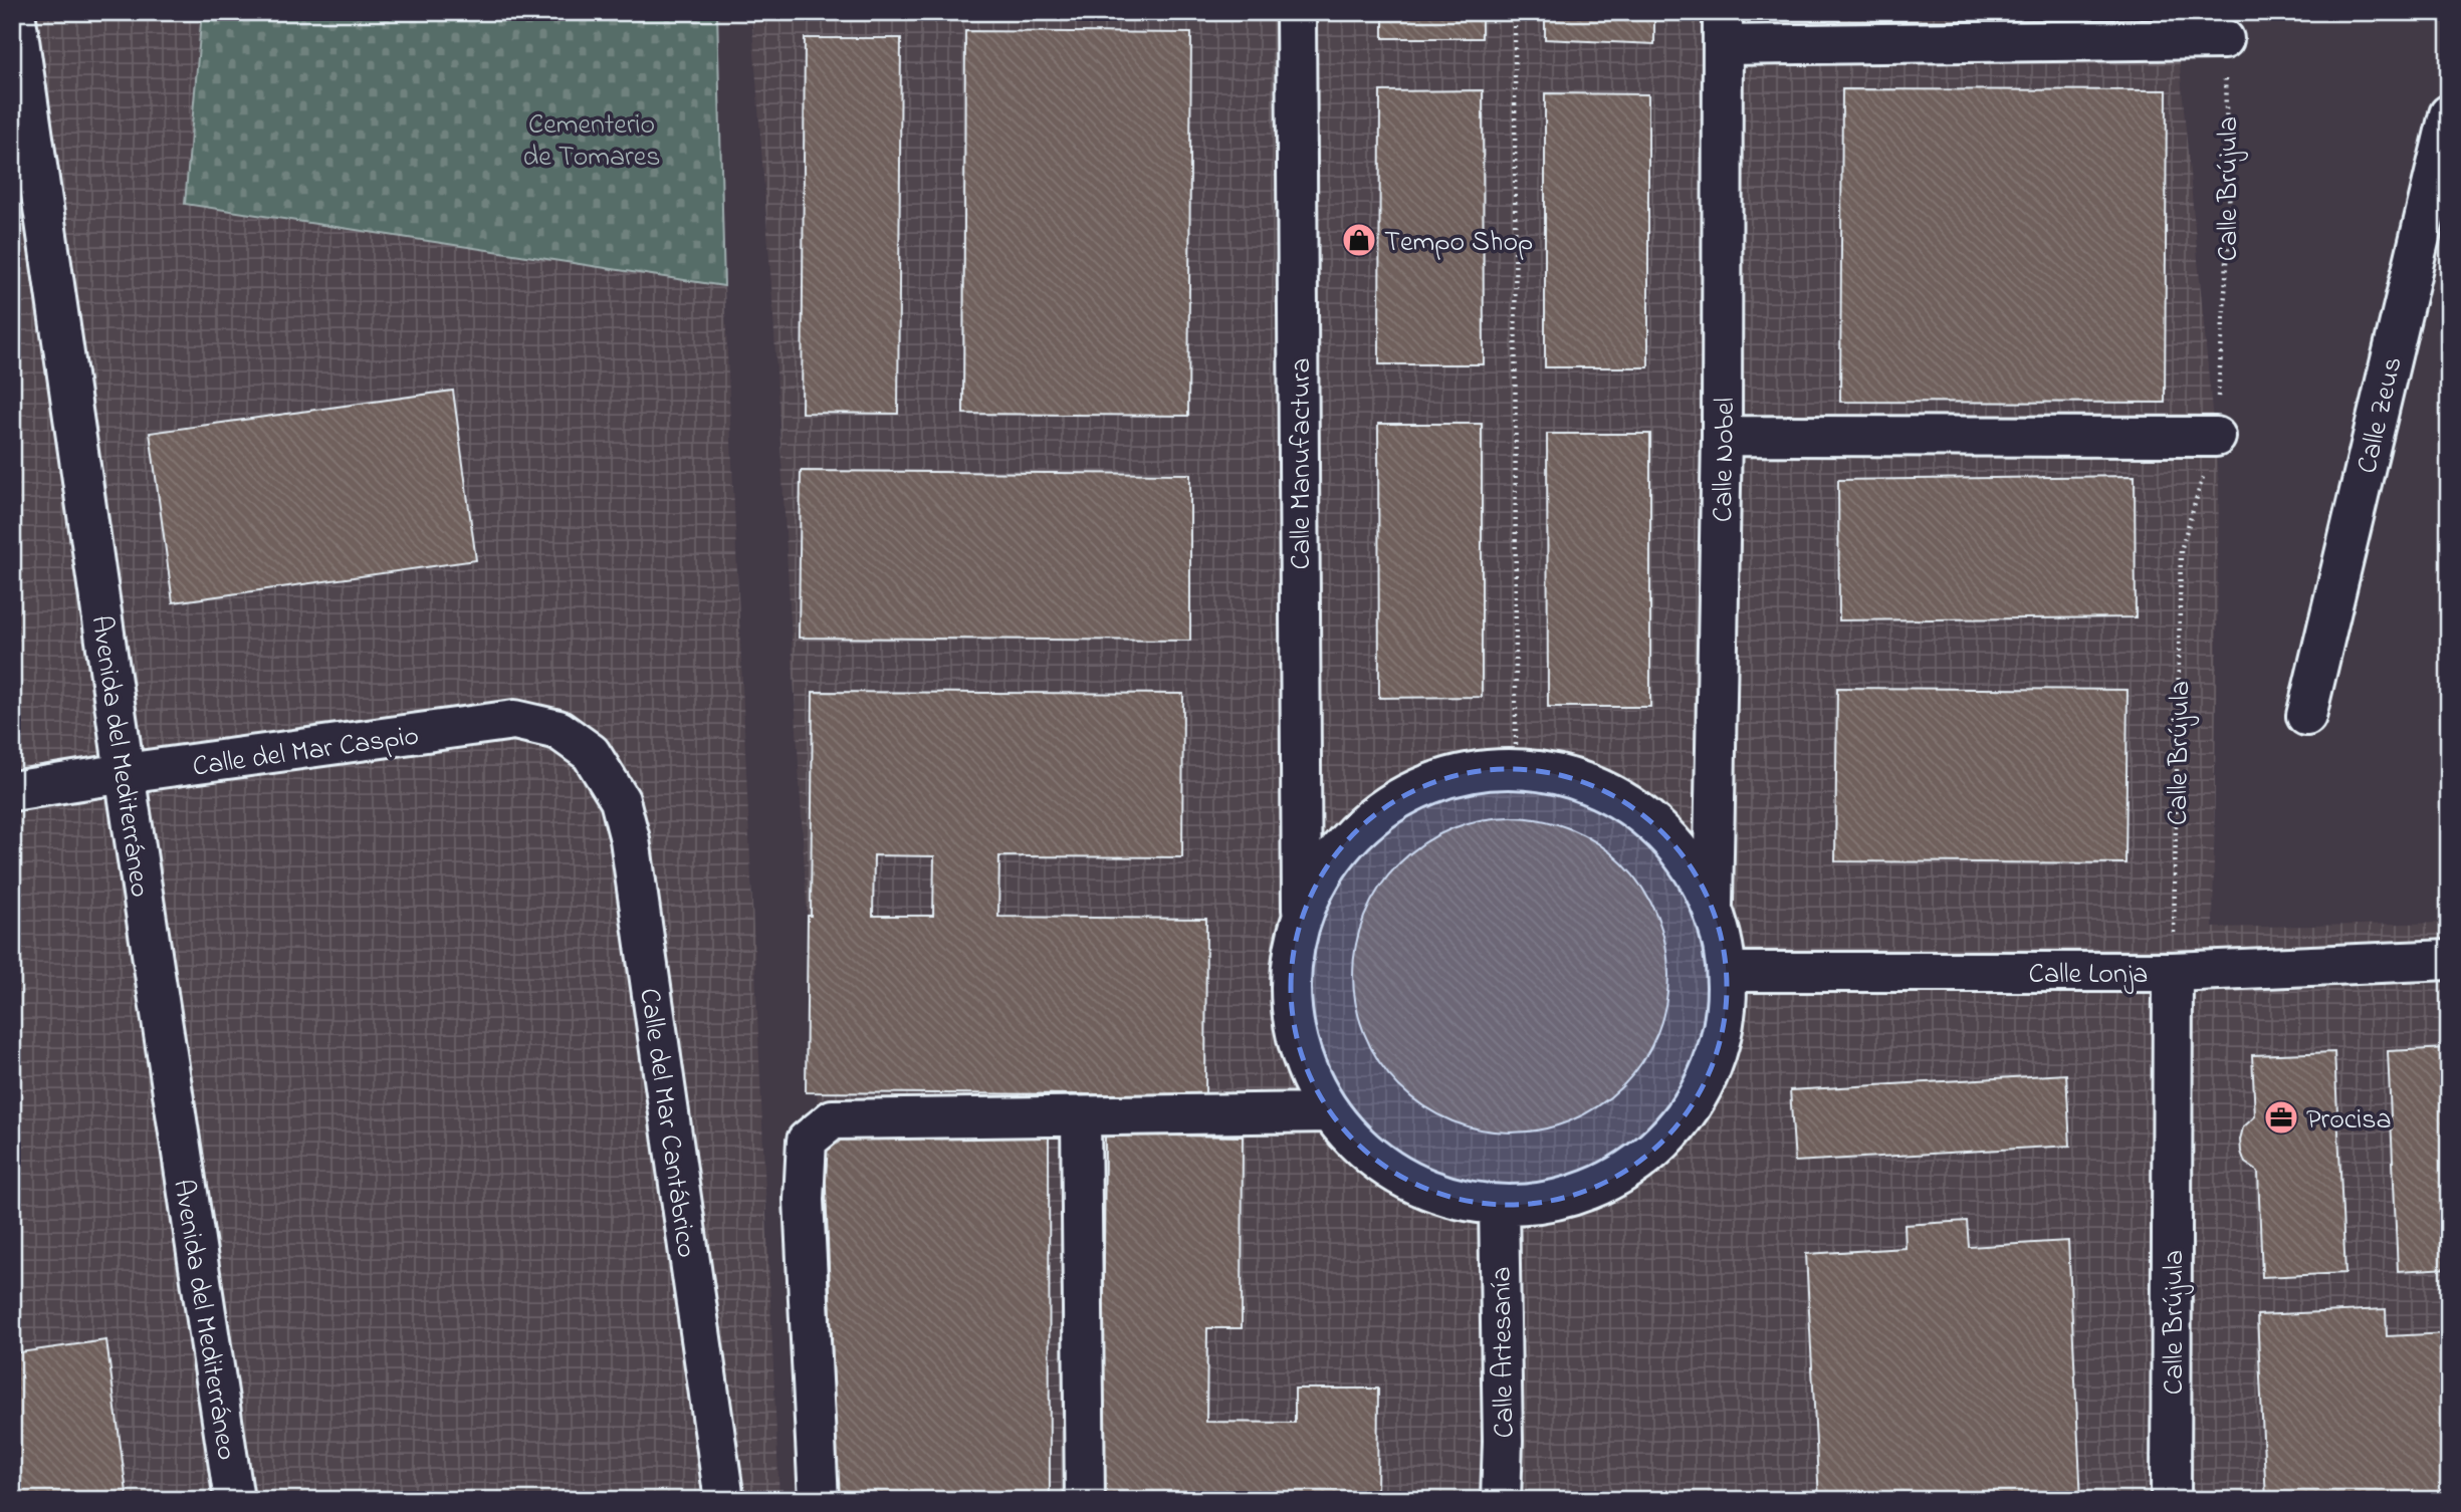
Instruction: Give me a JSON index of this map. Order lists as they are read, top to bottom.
{
  "streets": {
    "street": [
      "Calle Brújula",
      "Calle Zeus",
      "Calle Nobel",
      "Calle Manufactura",
      "Calle del Mar Caspio",
      "Avenida del Mediterráneo",
      "Calle Lonja",
      "Calle del Mar Cantábrico",
      "Calle Artesanía"
    ]
  },
  "crossings": [
    ["Calle Brújula", "Calle Lonja"],
    ["Calle del Mar Caspio", "Avenida del Mediterráneo"],
    ["Calle del Mar Caspio", "Calle del Mar Cantábrico"]
  ],
  "parks": ["Cementerio de Tomares"],
  "places": {
    "shop": ["Tempo Shop"],
    "office": ["Procisa"]
  }
}
